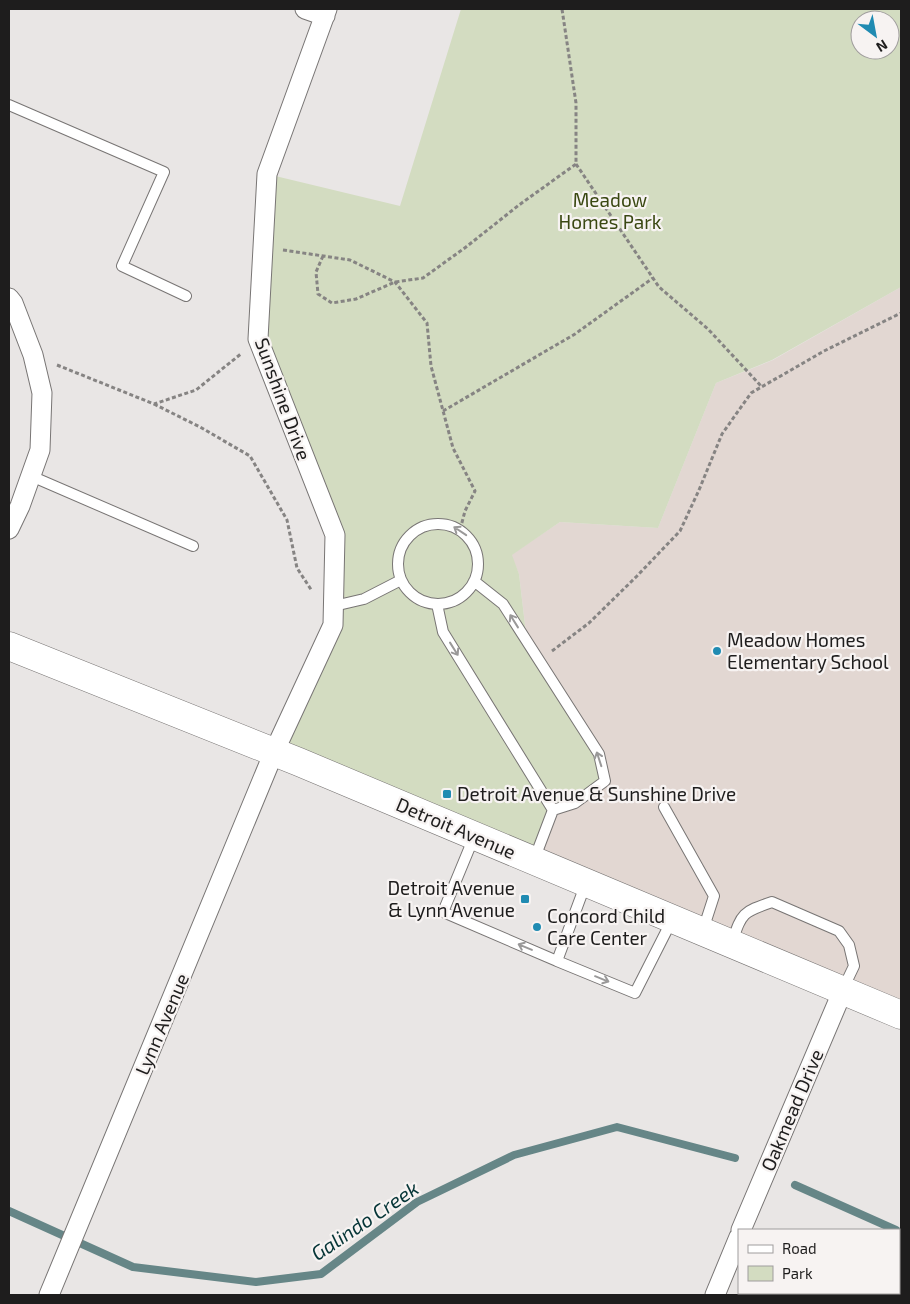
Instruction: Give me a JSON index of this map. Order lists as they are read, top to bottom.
{
  "streets": {
    "street": [
      "Sunshine Drive",
      "Detroit Avenue",
      "Lynn Avenue",
      "Oakmead Drive"
    ]
  },
  "crossings": [
    ["Sunshine Drive", "Detroit Avenue"],
    ["Sunshine Drive", "Lynn Avenue"],
    ["Detroit Avenue", "Lynn Avenue"],
    ["Detroit Avenue", "Oakmead Drive"]
  ],
  "water": ["Galindo Creek"],
  "parks": ["Meadow Homes Park"],
  "places": {
    "other": ["Meadow Homes Elementary School", "Concord Child Care Center"],
    "transit": ["Detroit Avenue & Sunshine Drive", "Detroit Avenue & Lynn Avenue"]
  },
  "legend": ["Road", "Park"],
  "north": "bottom right"
}
